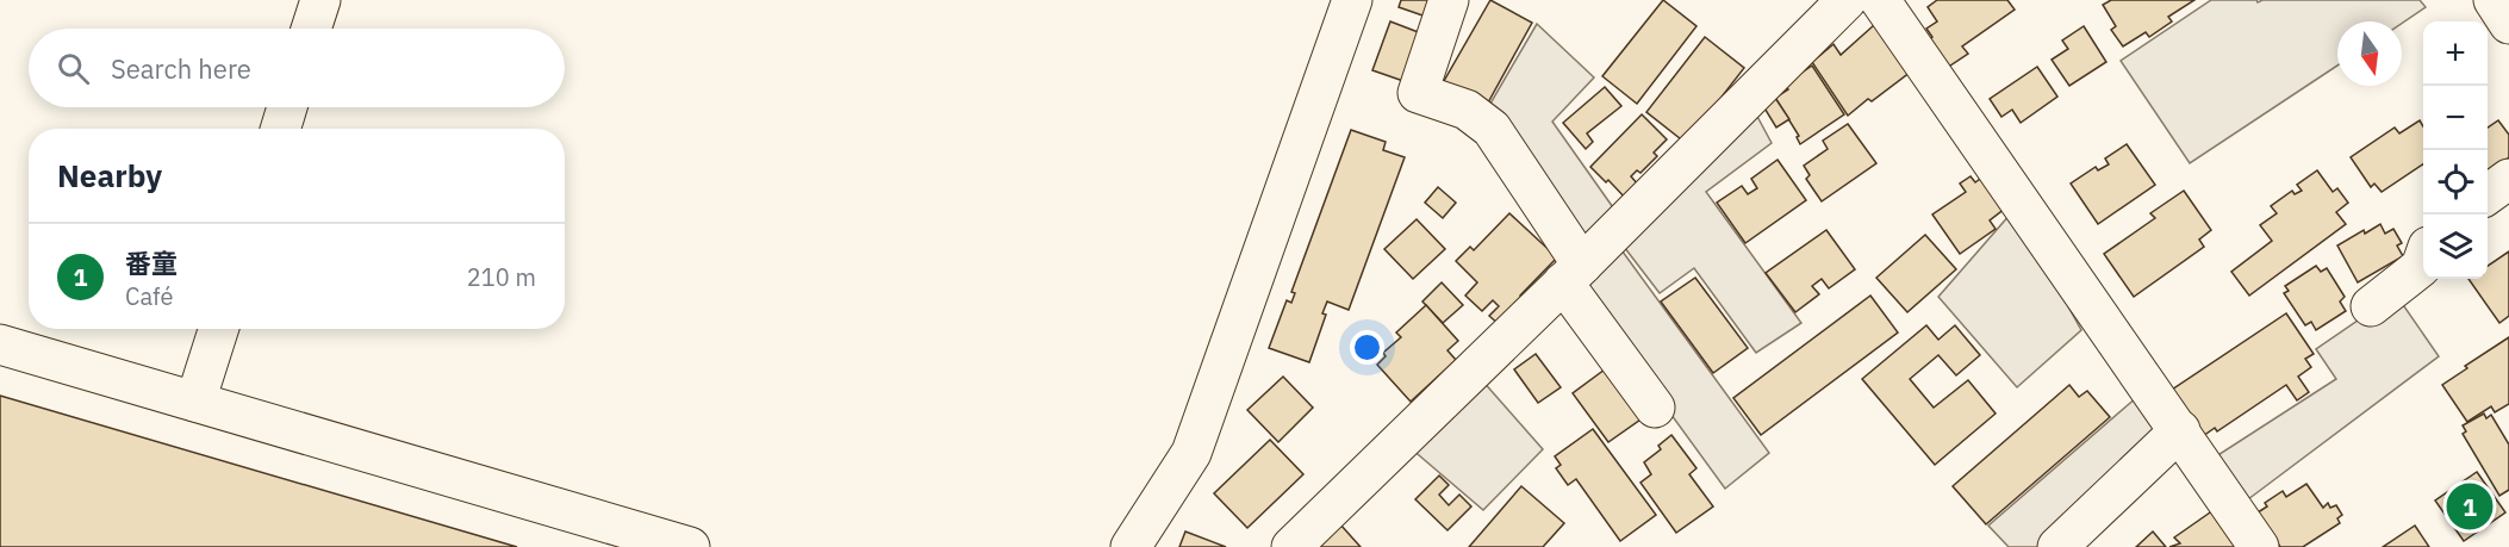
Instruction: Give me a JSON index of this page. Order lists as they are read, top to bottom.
{
  "north": "bottom",
  "page": {
    "map_buttons": ["+", "−"],
    "search": "Search here",
    "heading": "Nearby",
    "list": [
      {
        "mark": "1",
        "name": "番童",
        "note": "Café",
        "value": "210 m"
      }
    ],
    "pins": "1"
  }
}
